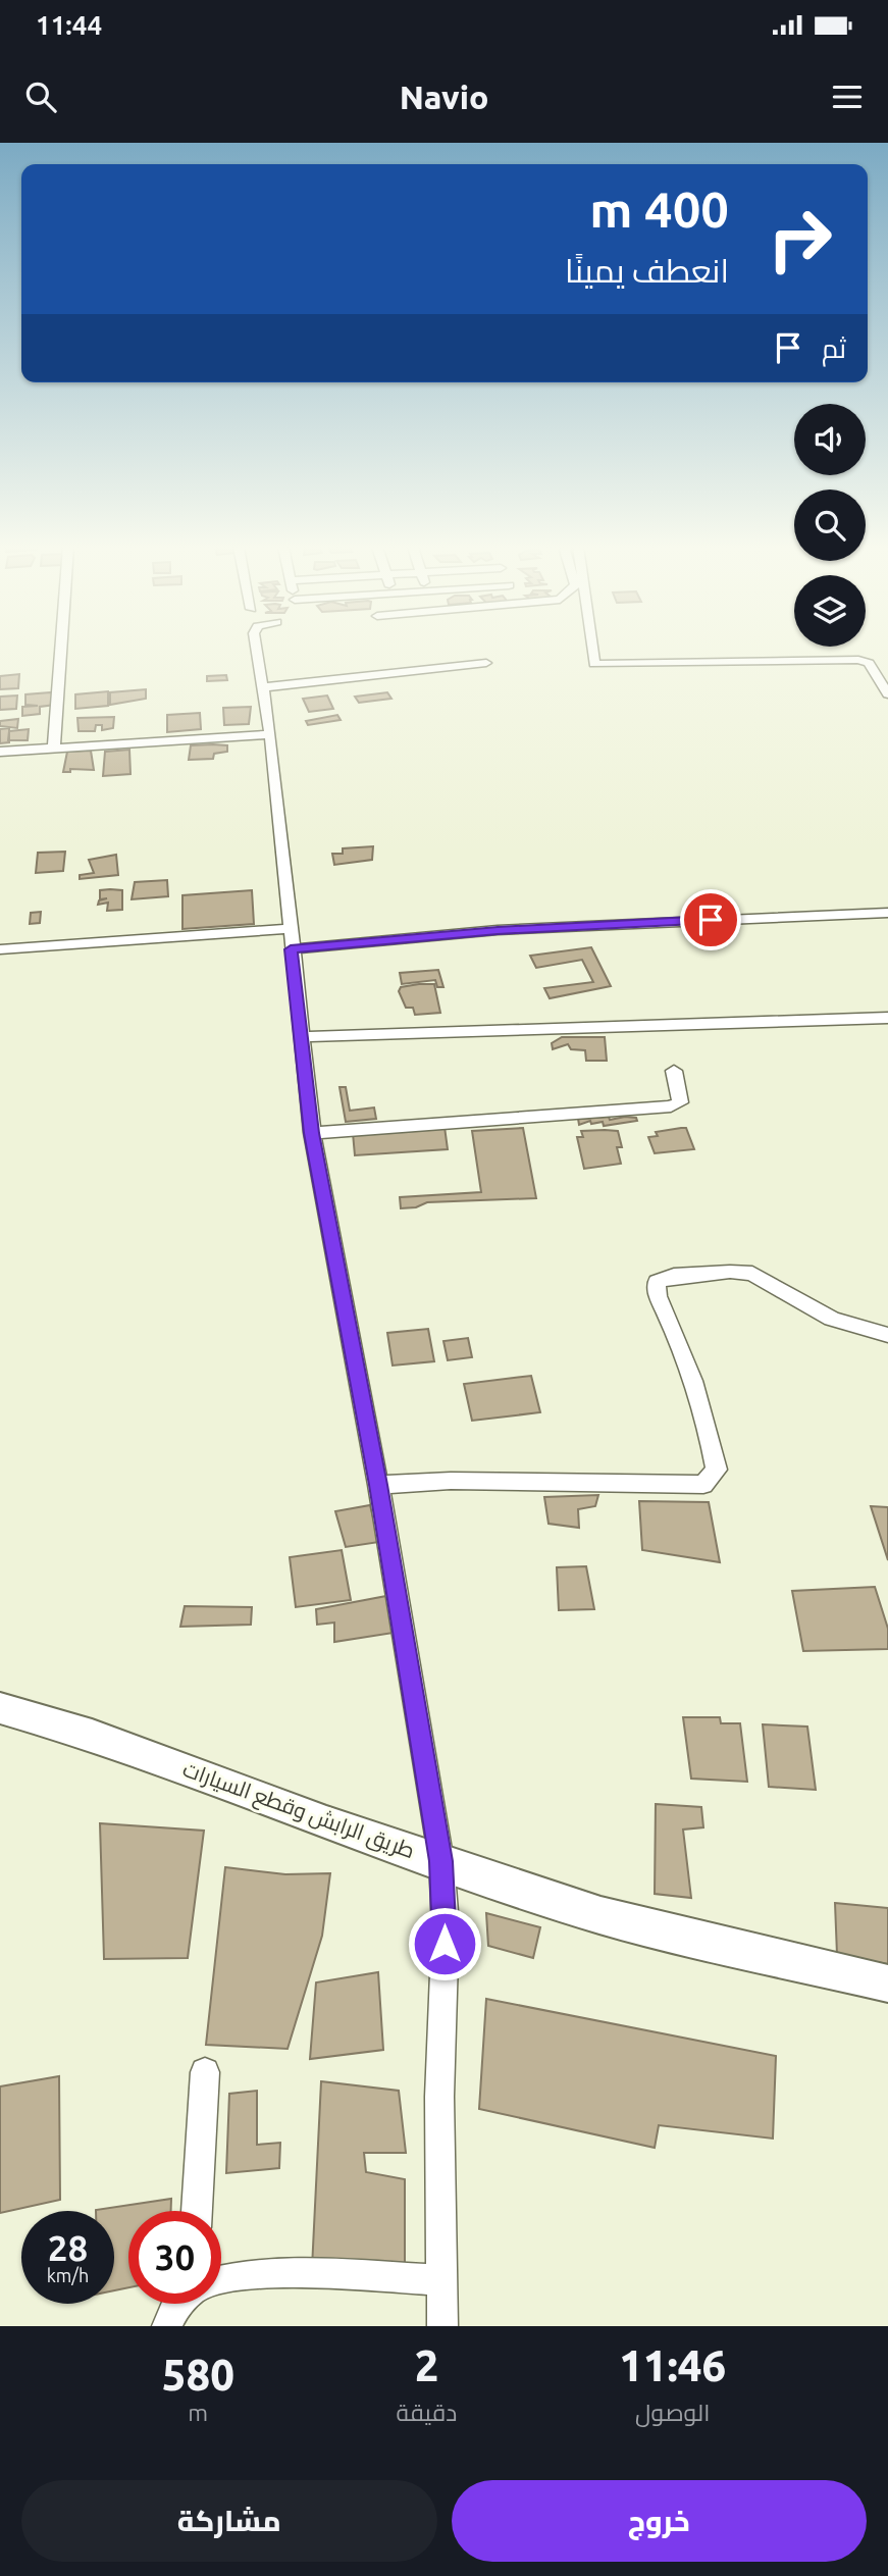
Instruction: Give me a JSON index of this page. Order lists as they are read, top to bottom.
{
  "streets": {
    "main road": ["طريق الرابش وقطع السيارات"]
  },
  "page": {
    "status": "11:44",
    "header": "Navio",
    "turn": ["400 m", "انعطف يمينًا"],
    "then": "ثم",
    "speed": "28 km/h",
    "limit": "30",
    "eta": [
      "11:46",
      "الوصول",
      "2",
      "دقيقة",
      "580",
      "m"
    ],
    "buttons": ["خروج", "مشاركة"]
  }
}
